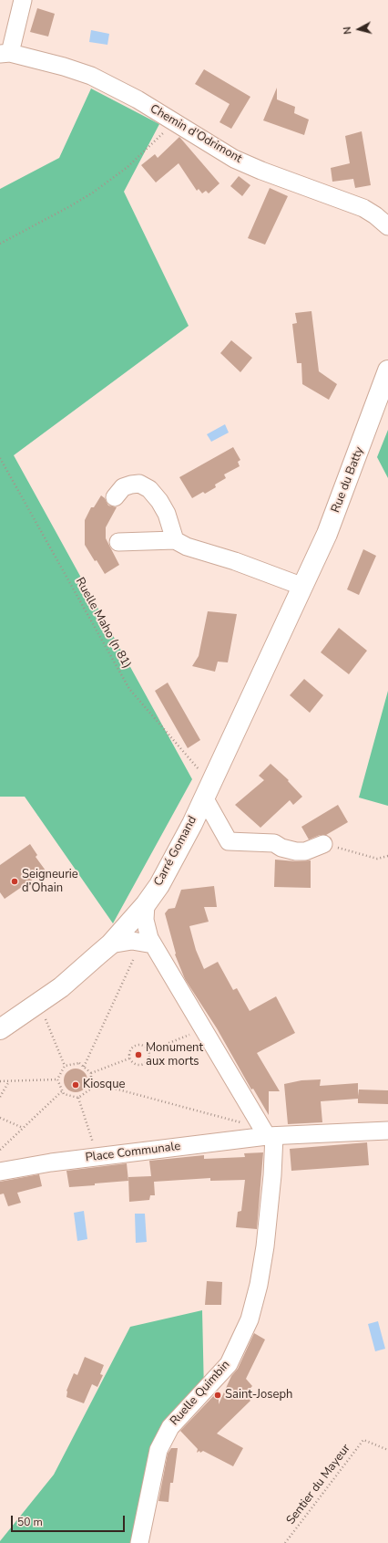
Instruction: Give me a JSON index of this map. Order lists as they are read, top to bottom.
{
  "streets": {
    "main road": ["Rue du Batty", "Carré Gomand"],
    "street": ["Chemin d'Odrimont", "Place Communale", "Ruelle Quimbin"],
    "path": ["Ruelle Maho (n 81)", "Sentier du Mayeur"]
  },
  "crossings": [
    ["Rue du Batty", "Carré Gomand"],
    ["Ruelle Maho (n 81)", "Carré Gomand"],
    ["Place Communale", "Ruelle Quimbin"]
  ],
  "places": [
    "Seigneurie d’Ohain",
    "Monument aux morts",
    "Kiosque",
    "Saint-Joseph"
  ],
  "scale_bar": "50 m",
  "north": "left"
}
